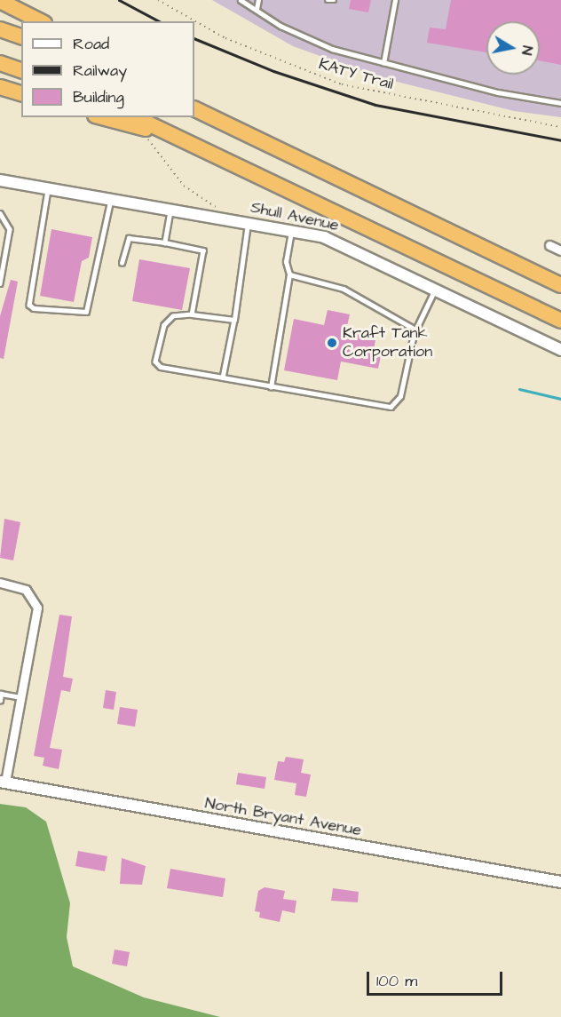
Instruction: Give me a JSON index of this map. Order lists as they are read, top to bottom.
{
  "streets": {
    "street": ["Shull Avenue", "North Bryant Avenue"],
    "path": ["KATY Trail"]
  },
  "places": ["Kraft Tank Corporation"],
  "legend": ["Road", "Railway", "Building"],
  "scale_bar": "100 m",
  "north": "right"
}
